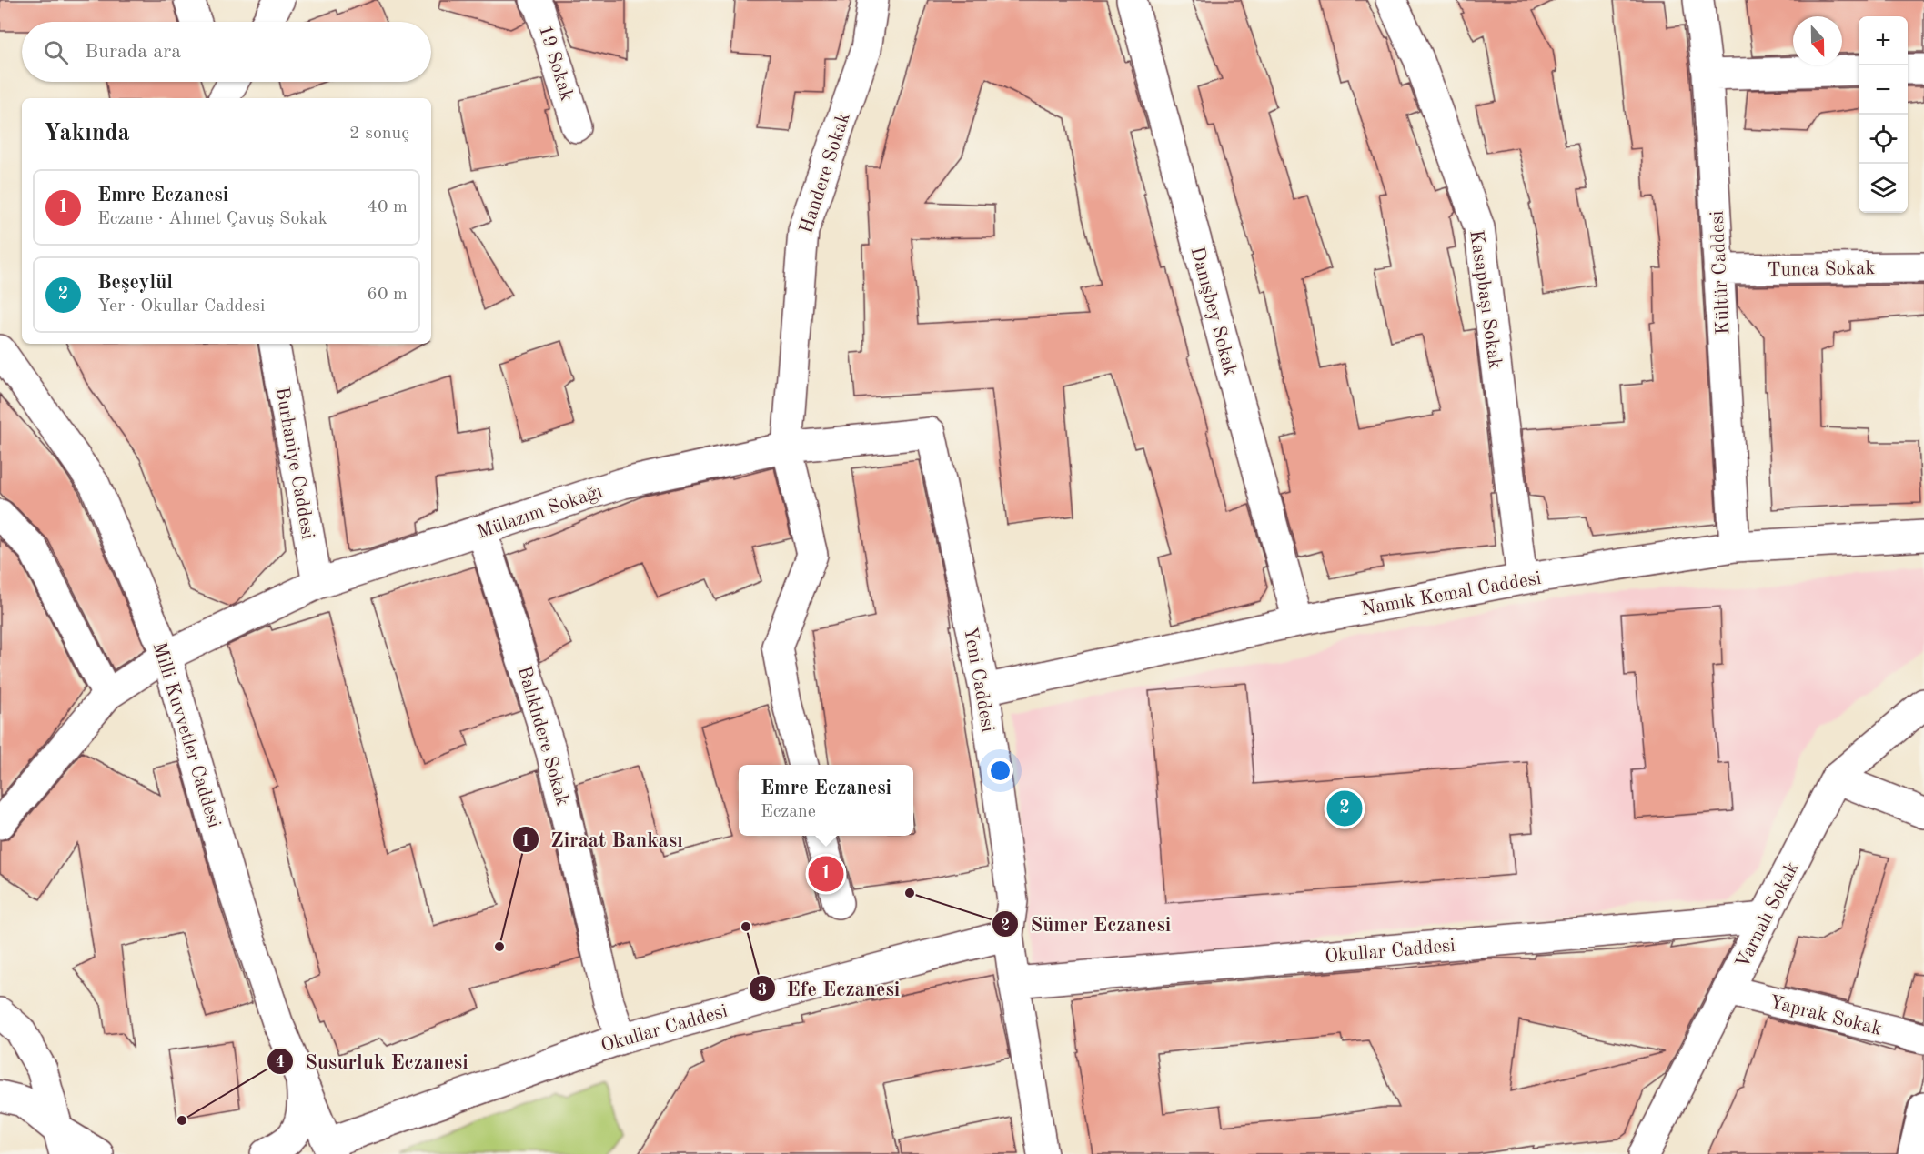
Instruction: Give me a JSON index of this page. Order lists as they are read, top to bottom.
{
  "streets": {
    "street": [
      "19 Sokak",
      "Handere Sokak",
      "Tunca Sokak",
      "Kültür Caddesi",
      "Kasapbaşı Sokak",
      "Danışbey Sokak",
      "Burhaniye Caddesi",
      "Mülazım Sokağı",
      "Namık Kemal Caddesi",
      "Yeni Caddesi",
      "Milli Kuvvetler Caddesi",
      "Balıklıdere Sokak",
      "Varnalı Sokak",
      "Okullar Caddesi",
      "Yaprak Sokak"
    ]
  },
  "crossings": [
    ["Handere Sokak", "Mülazım Sokağı"],
    ["Tunca Sokak", "Kültür Caddesi"],
    ["Kültür Caddesi", "Namık Kemal Caddesi"],
    ["Kasapbaşı Sokak", "Namık Kemal Caddesi"],
    ["Danışbey Sokak", "Namık Kemal Caddesi"],
    ["Burhaniye Caddesi", "Mülazım Sokağı"],
    ["Mülazım Sokağı", "Yeni Caddesi"],
    ["Mülazım Sokağı", "Milli Kuvvetler Caddesi"],
    ["Mülazım Sokağı", "Balıklıdere Sokak"],
    ["Namık Kemal Caddesi", "Yeni Caddesi"],
    ["Yeni Caddesi", "Okullar Caddesi"],
    ["Milli Kuvvetler Caddesi", "Okullar Caddesi"],
    ["Balıklıdere Sokak", "Okullar Caddesi"],
    ["Varnalı Sokak", "Okullar Caddesi"],
    ["Varnalı Sokak", "Yaprak Sokak"]
  ],
  "places": [
    "Sümer Eczanesi",
    "Efe Eczanesi",
    "Ziraat Bankası",
    "Susurluk Eczanesi"
  ],
  "north": "bottom",
  "page": {
    "map_buttons": ["+", "−"],
    "search": "Burada ara",
    "heading": ["Yakında", "2 sonuç"],
    "list": [
      {
        "mark": "1",
        "name": "Emre Eczanesi",
        "note": "Eczane · Ahmet Çavuş Sokak",
        "value": "40 m"
      },
      {
        "mark": "2",
        "name": "Beşeylül",
        "note": "Yer · Okullar Caddesi",
        "value": "60 m"
      }
    ],
    "popup": ["Emre Eczanesi", "Eczane"],
    "pins": ["2", "1"]
  }
}
